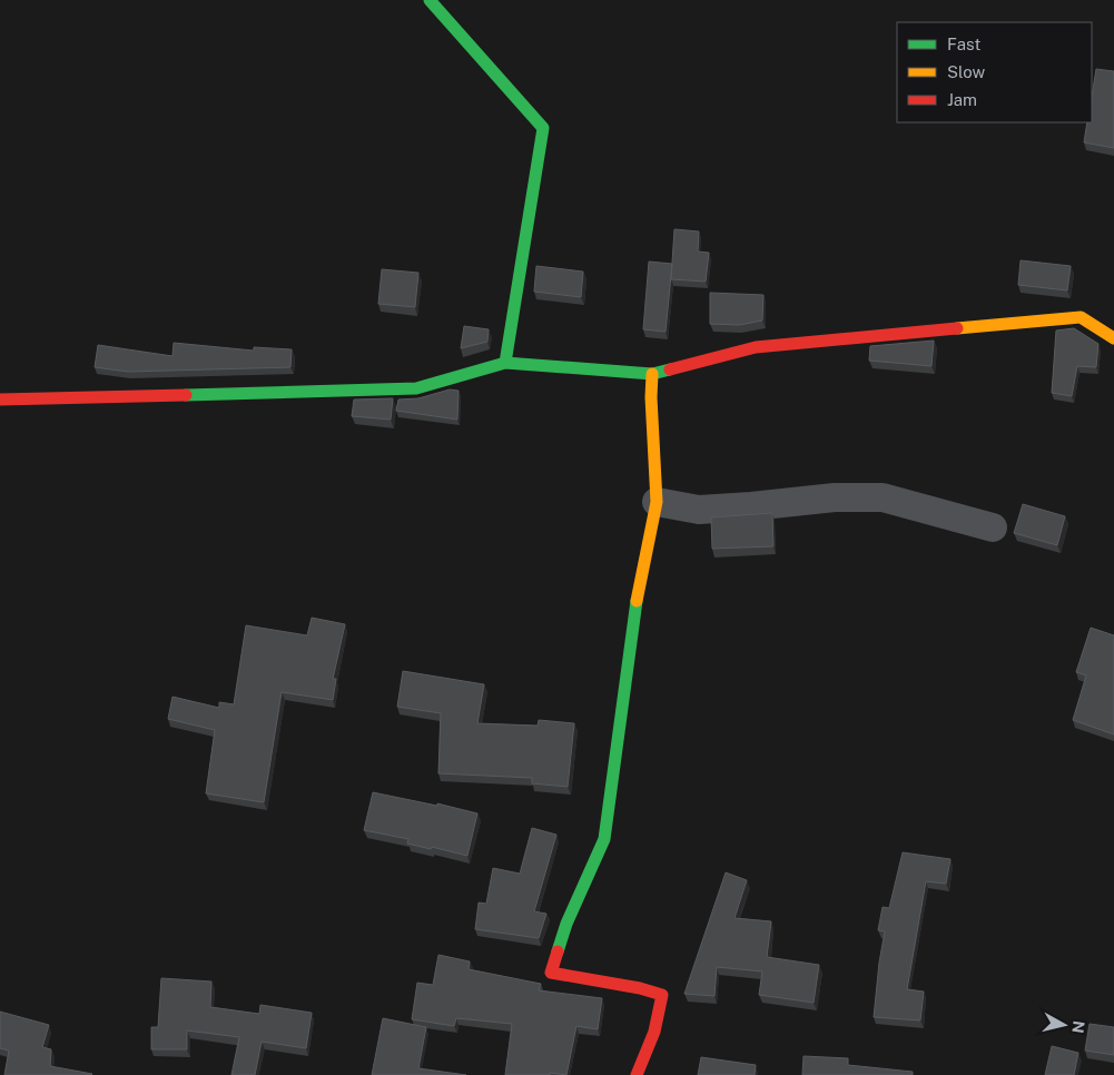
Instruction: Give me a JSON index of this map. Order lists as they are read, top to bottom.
{
  "legend": ["Fast", "Slow", "Jam"],
  "north": "right"
}
